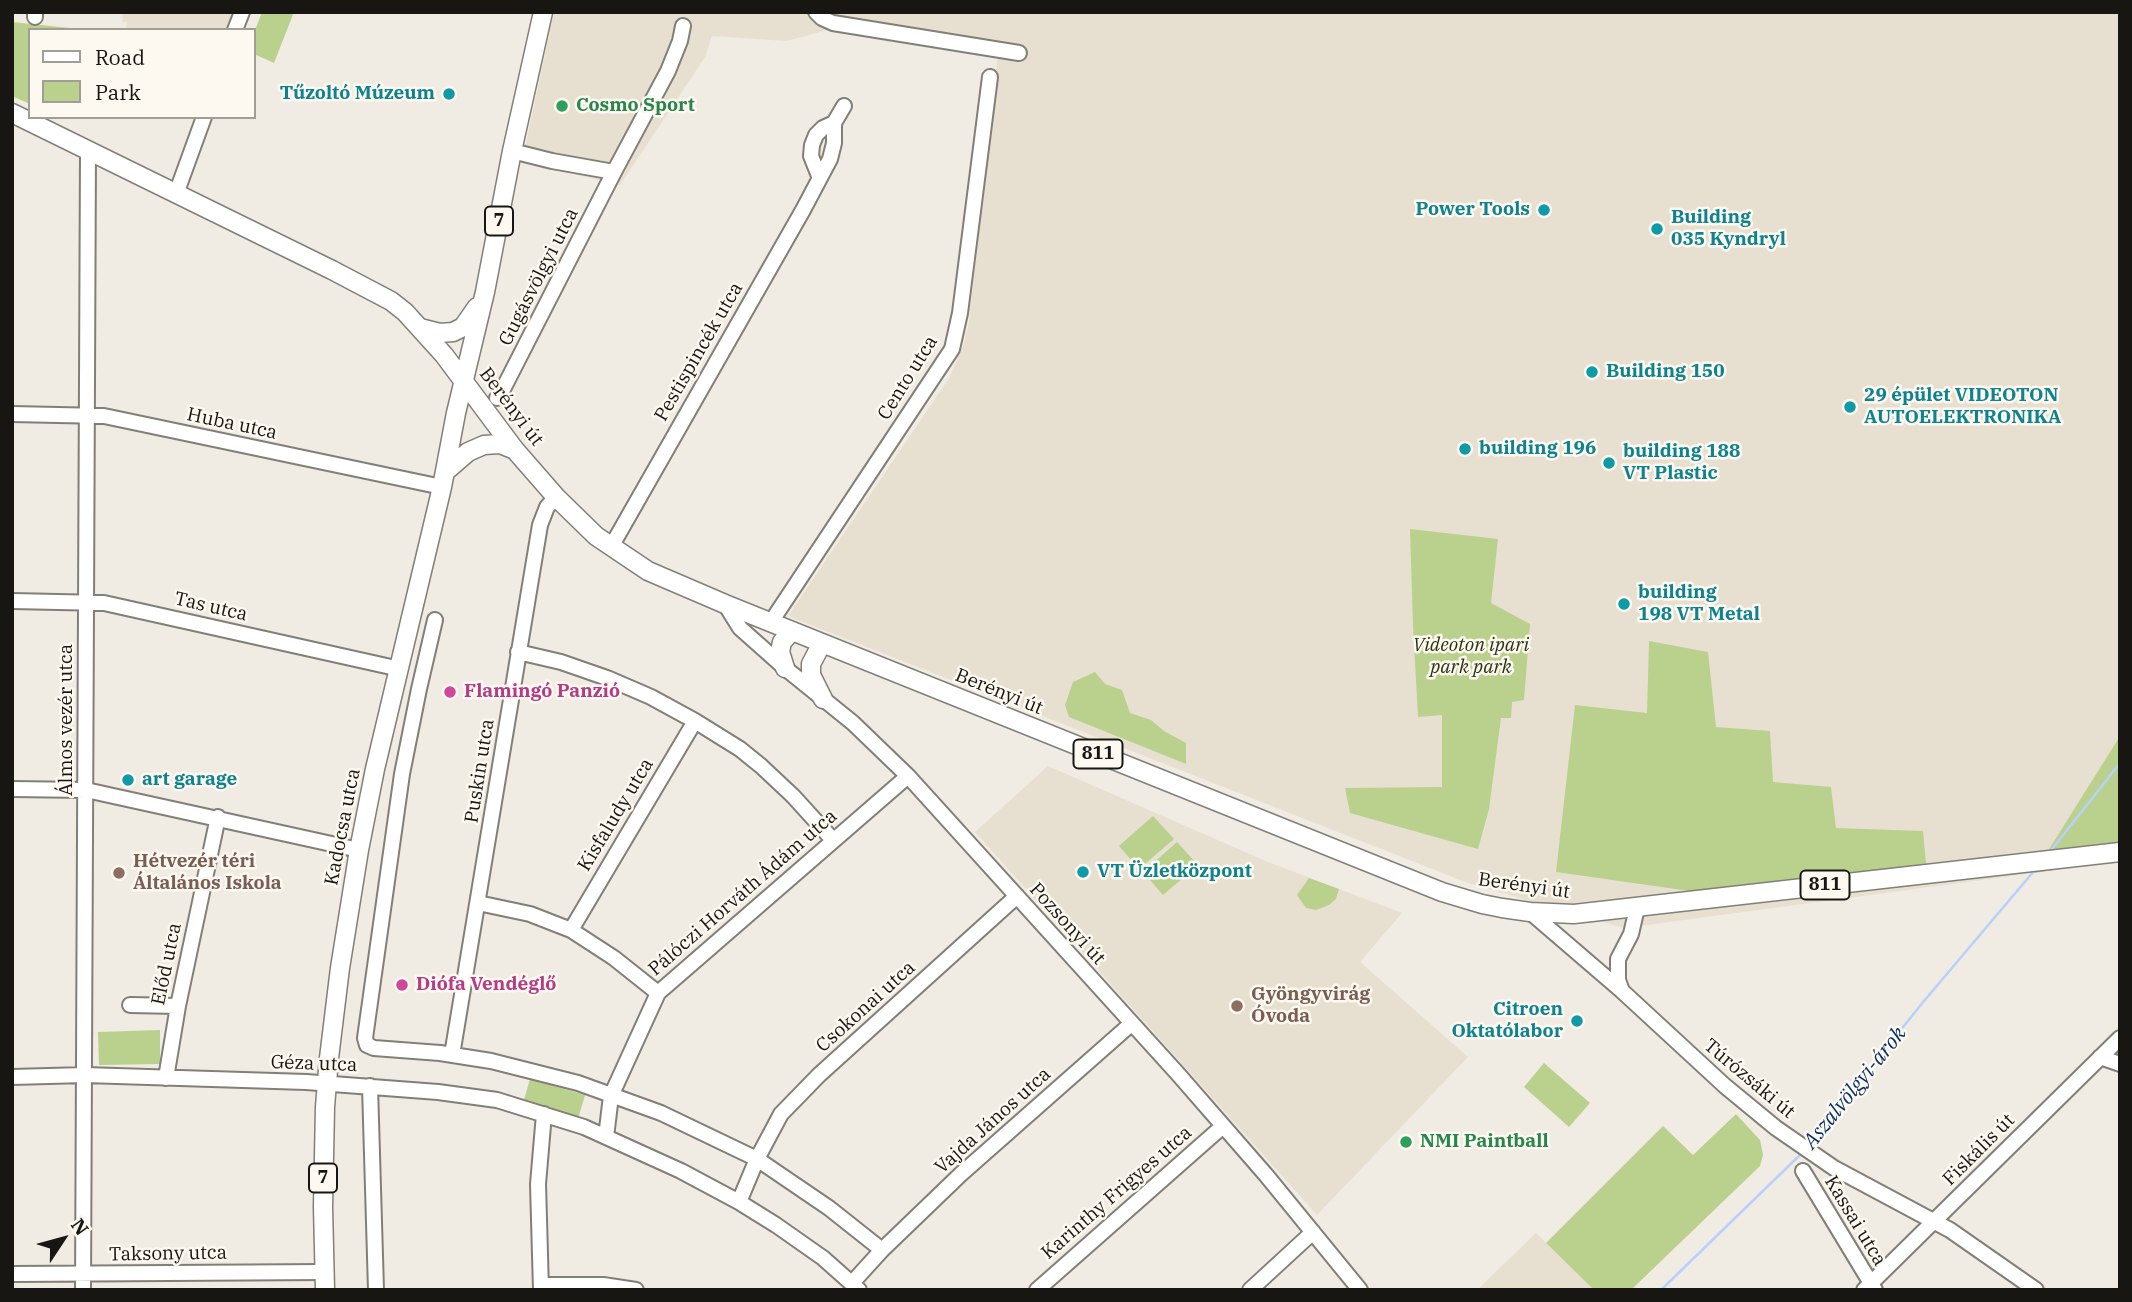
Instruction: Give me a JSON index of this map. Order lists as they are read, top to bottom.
{
  "streets": {
    "main road": [
      "7",
      "Berényi út",
      "811",
      "Kadocsa utca"
    ],
    "street": [
      "Gugásvölgyi utca",
      "Pestispincék utca",
      "Cento utca",
      "Huba utca",
      "Tas utca",
      "Álmos vezér utca",
      "Puskin utca",
      "Kisfaludy utca",
      "Pálóczi Horváth Ádám utca",
      "Pozsonyi út",
      "Előd utca",
      "Csokonai utca",
      "Géza utca",
      "Túrózsáki út",
      "Vajda János utca",
      "Fiskális út",
      "Karinthy Frigyes utca",
      "Kassai utca",
      "Taksony utca"
    ]
  },
  "crossings": [
    ["7", "Berényi út"],
    ["7", "Kadocsa utca"],
    ["Pestispincék utca", "Berényi út"],
    ["Cento utca", "Berényi út"],
    ["Berényi út", "Álmos vezér utca"],
    ["Berényi út", "Puskin utca"],
    ["Berényi út", "Kadocsa utca"],
    ["Berényi út", "Pozsonyi út"],
    ["Berényi út", "Túrózsáki út"],
    ["Huba utca", "Álmos vezér utca"],
    ["Huba utca", "Kadocsa utca"],
    ["Tas utca", "Álmos vezér utca"],
    ["Tas utca", "Kadocsa utca"],
    ["Álmos vezér utca", "Géza utca"],
    ["Álmos vezér utca", "Taksony utca"],
    ["Puskin utca", "Géza utca"],
    ["Kadocsa utca", "Géza utca"],
    ["Kadocsa utca", "Taksony utca"],
    ["Pálóczi Horváth Ádám utca", "Pozsonyi út"],
    ["Pálóczi Horváth Ádám utca", "Géza utca"],
    ["Pozsonyi út", "Csokonai utca"],
    ["Pozsonyi út", "Vajda János utca"],
    ["Pozsonyi út", "Karinthy Frigyes utca"],
    ["Előd utca", "Géza utca"],
    ["Csokonai utca", "Géza utca"],
    ["Géza utca", "Vajda János utca"],
    ["Túrózsáki út", "Fiskális út"],
    ["Fiskális út", "Kassai utca"]
  ],
  "water": ["Aszalvölgyi-árok"],
  "parks": ["Videoton ipari park park"],
  "places": [
    "Tűzoltó Múzeum",
    "Cosmo Sport",
    "Power Tools",
    "Building 035 Kyndryl",
    "Building 150",
    "29 épület VIDEOTON AUTOELEKTRONIKA",
    "building 196",
    "building 188 VT Plastic",
    "building 198 VT Metal",
    "Flamingó Panzió",
    "art garage",
    "VT Üzletközpont",
    "Hétvezér téri Általános Iskola",
    "Diófa Vendéglő",
    "Gyöngyvirág Óvoda",
    "Citroen Oktatólabor",
    "NMI Paintball"
  ],
  "legend": ["Road", "Park"],
  "north": "top right"
}
